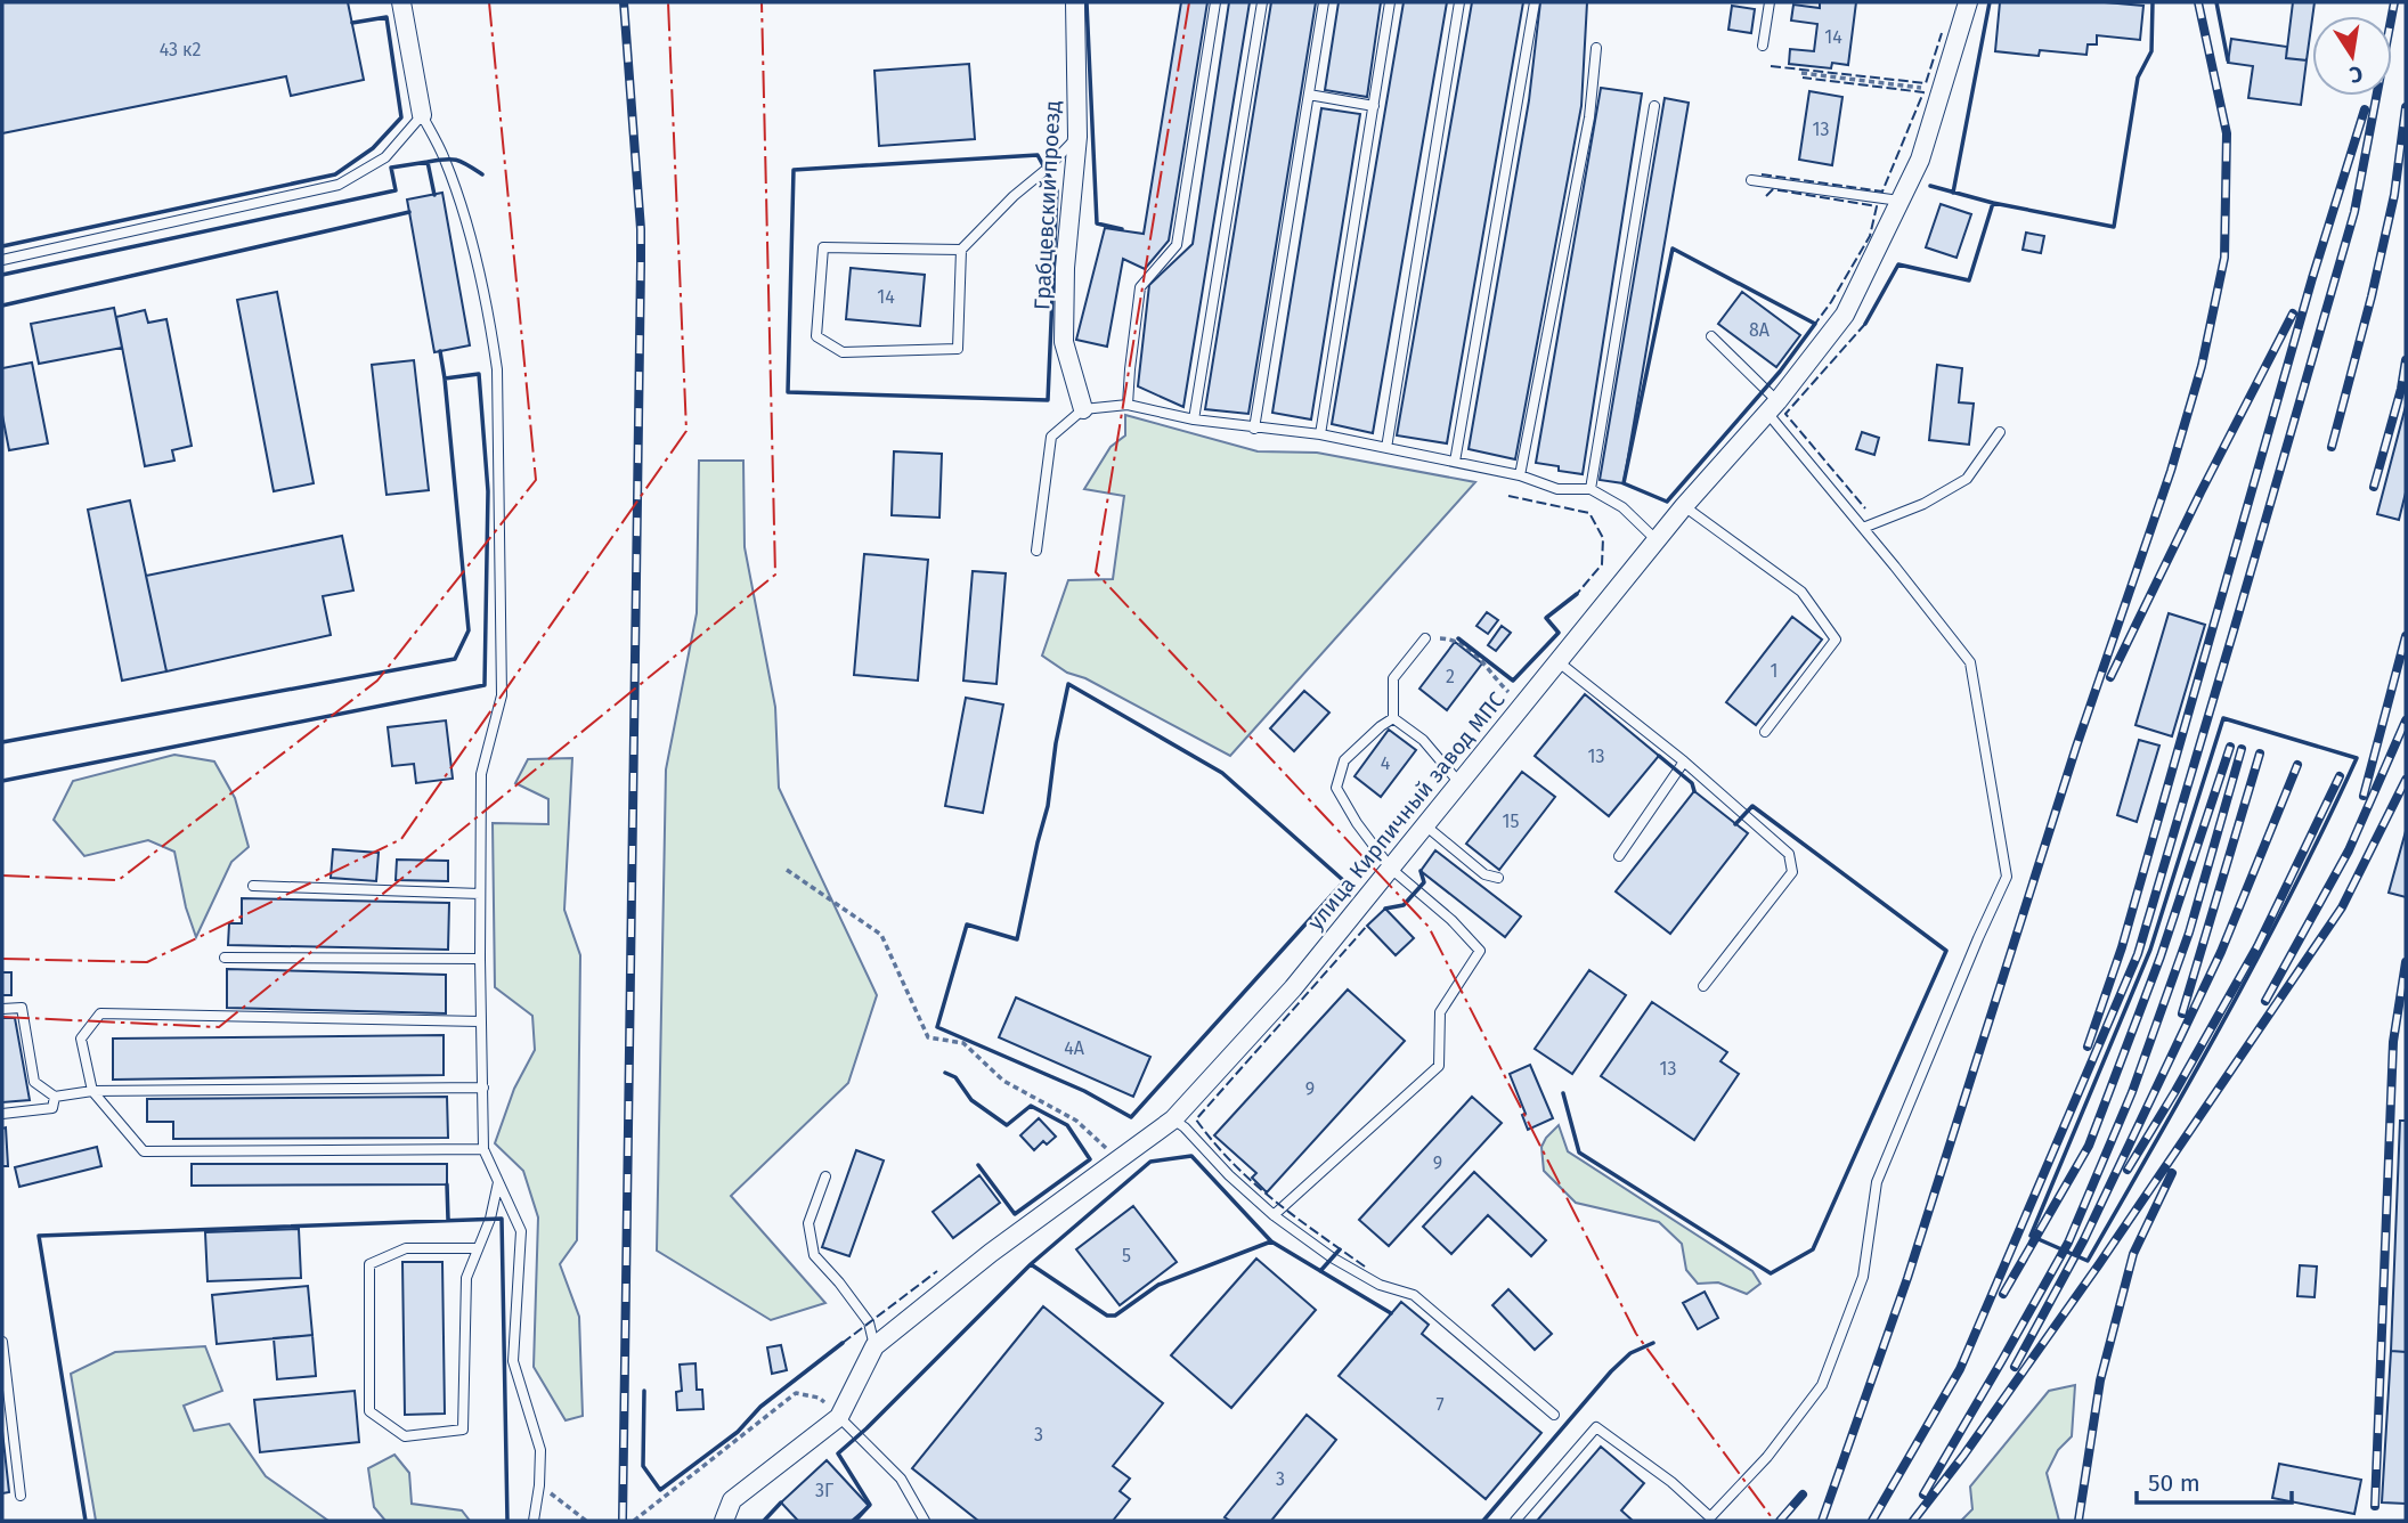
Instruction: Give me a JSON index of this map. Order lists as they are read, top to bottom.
{
  "streets": {
    "street": ["Грабцевский проезд", "улица Кирпичный завод МПС"]
  },
  "house_numbers": [
    "14",
    "43 к2",
    "13",
    "14",
    "8А",
    "1",
    "2",
    "13",
    "4",
    "15",
    "4А",
    "13",
    "9",
    "9",
    "5",
    "7",
    "3",
    "3",
    "3Г"
  ],
  "scale_bar": "50 m",
  "north": "bottom"
}
